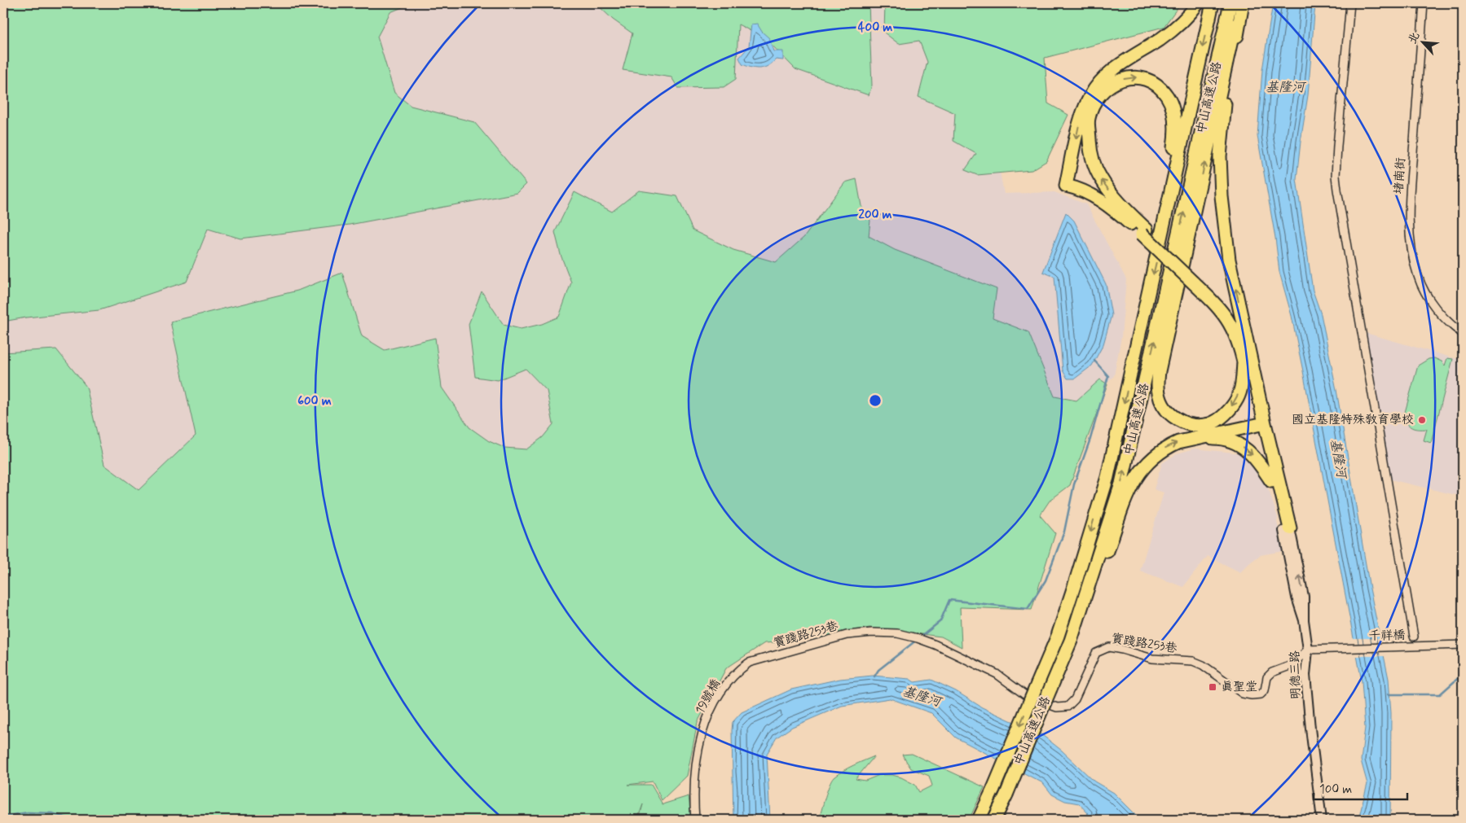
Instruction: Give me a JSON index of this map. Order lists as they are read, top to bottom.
{
  "streets": {
    "highway": ["中山高速公路"],
    "street": [
      "堵南街",
      "實踐路253巷",
      "千祥橋",
      "明德三路",
      "19號橋"
    ]
  },
  "crossings": [
    ["實踐路253巷", "千祥橋"],
    ["實踐路253巷", "明德三路"],
    ["實踐路253巷", "19號橋"],
    ["千祥橋", "明德三路"]
  ],
  "water": ["基隆河"],
  "places": {
    "other": ["國立基隆特殊教育學校"],
    "transit": ["真聖堂"]
  },
  "scale_bar": "100 m",
  "north": "top left",
  "rings": ["400 m", "200 m", "600 m"]
}
